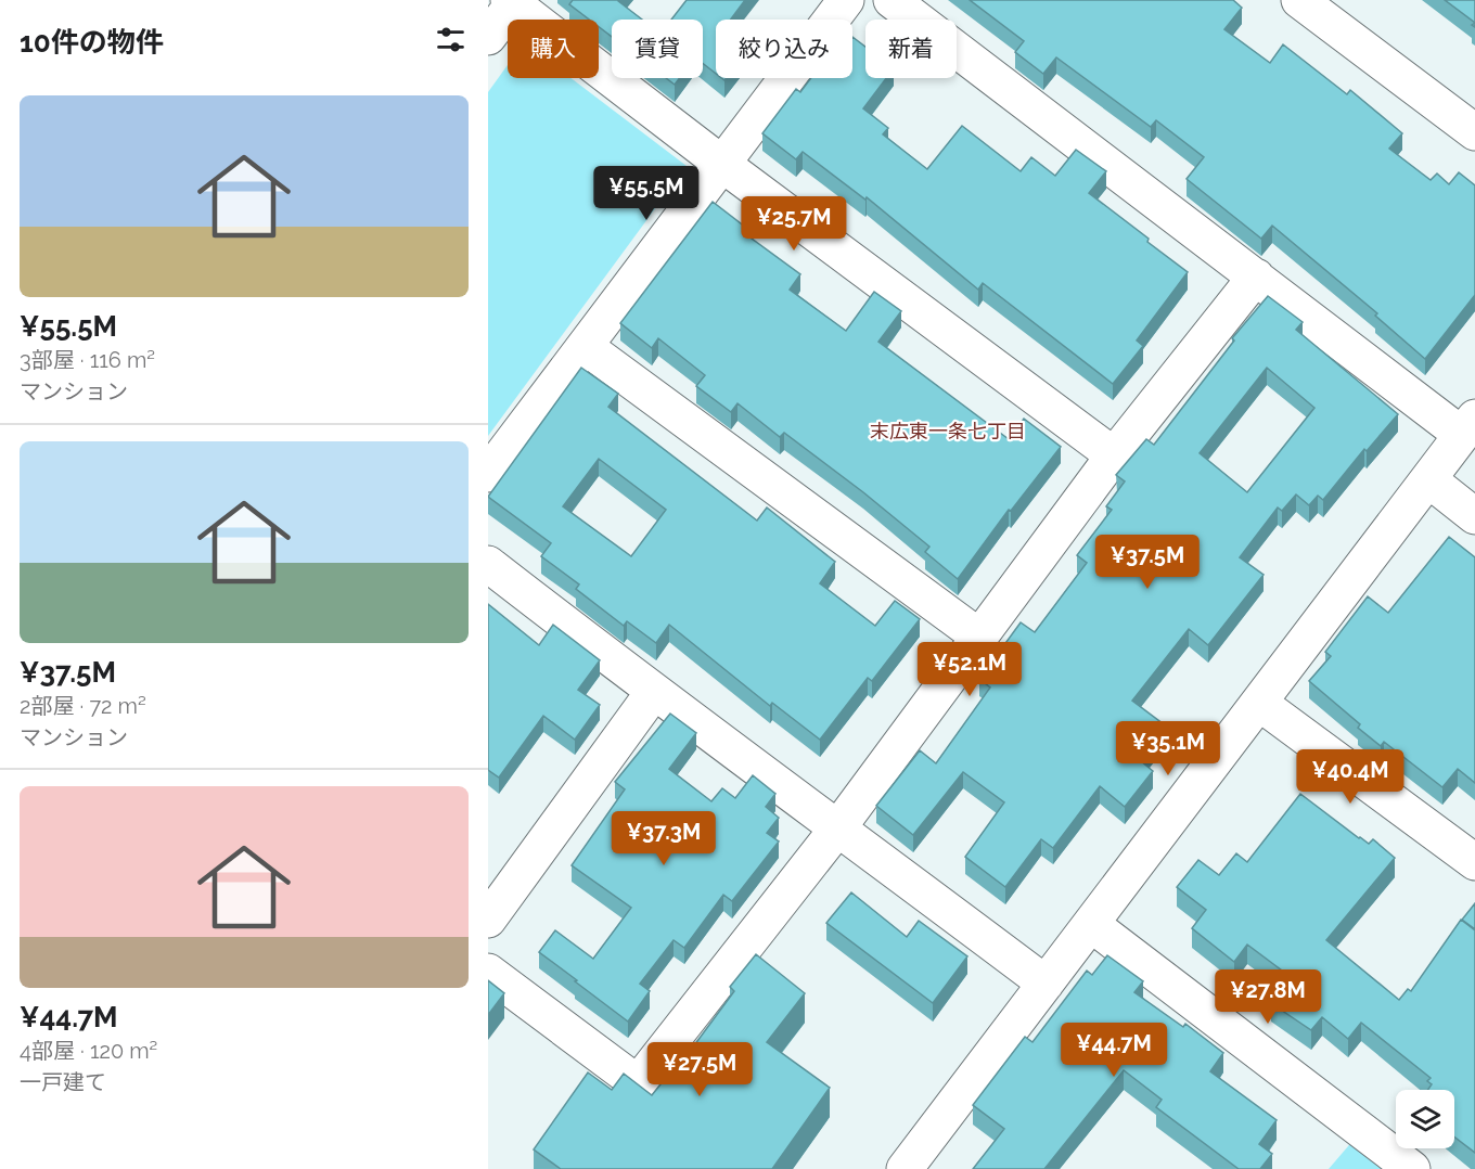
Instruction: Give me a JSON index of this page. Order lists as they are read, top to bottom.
{
  "districts": ["末広東一条七丁目"],
  "page": {
    "heading": "10件の物件",
    "chip": [
      "購入",
      "賃貸",
      "絞り込み",
      "新着"
    ],
    "list": [
      {
        "name": "¥55.5M",
        "note": "3部屋 · 116 m² · マンション"
      },
      {
        "name": "¥37.5M",
        "note": "2部屋 · 72 m² · マンション"
      },
      {
        "name": "¥44.7M",
        "note": "4部屋 · 120 m² · 一戸建て"
      }
    ],
    "price": [
      "¥55.5M",
      "¥25.7M",
      "¥37.5M",
      "¥52.1M",
      "¥35.1M",
      "¥40.4M",
      "¥37.3M",
      "¥27.8M",
      "¥44.7M",
      "¥27.5M"
    ]
  }
}
